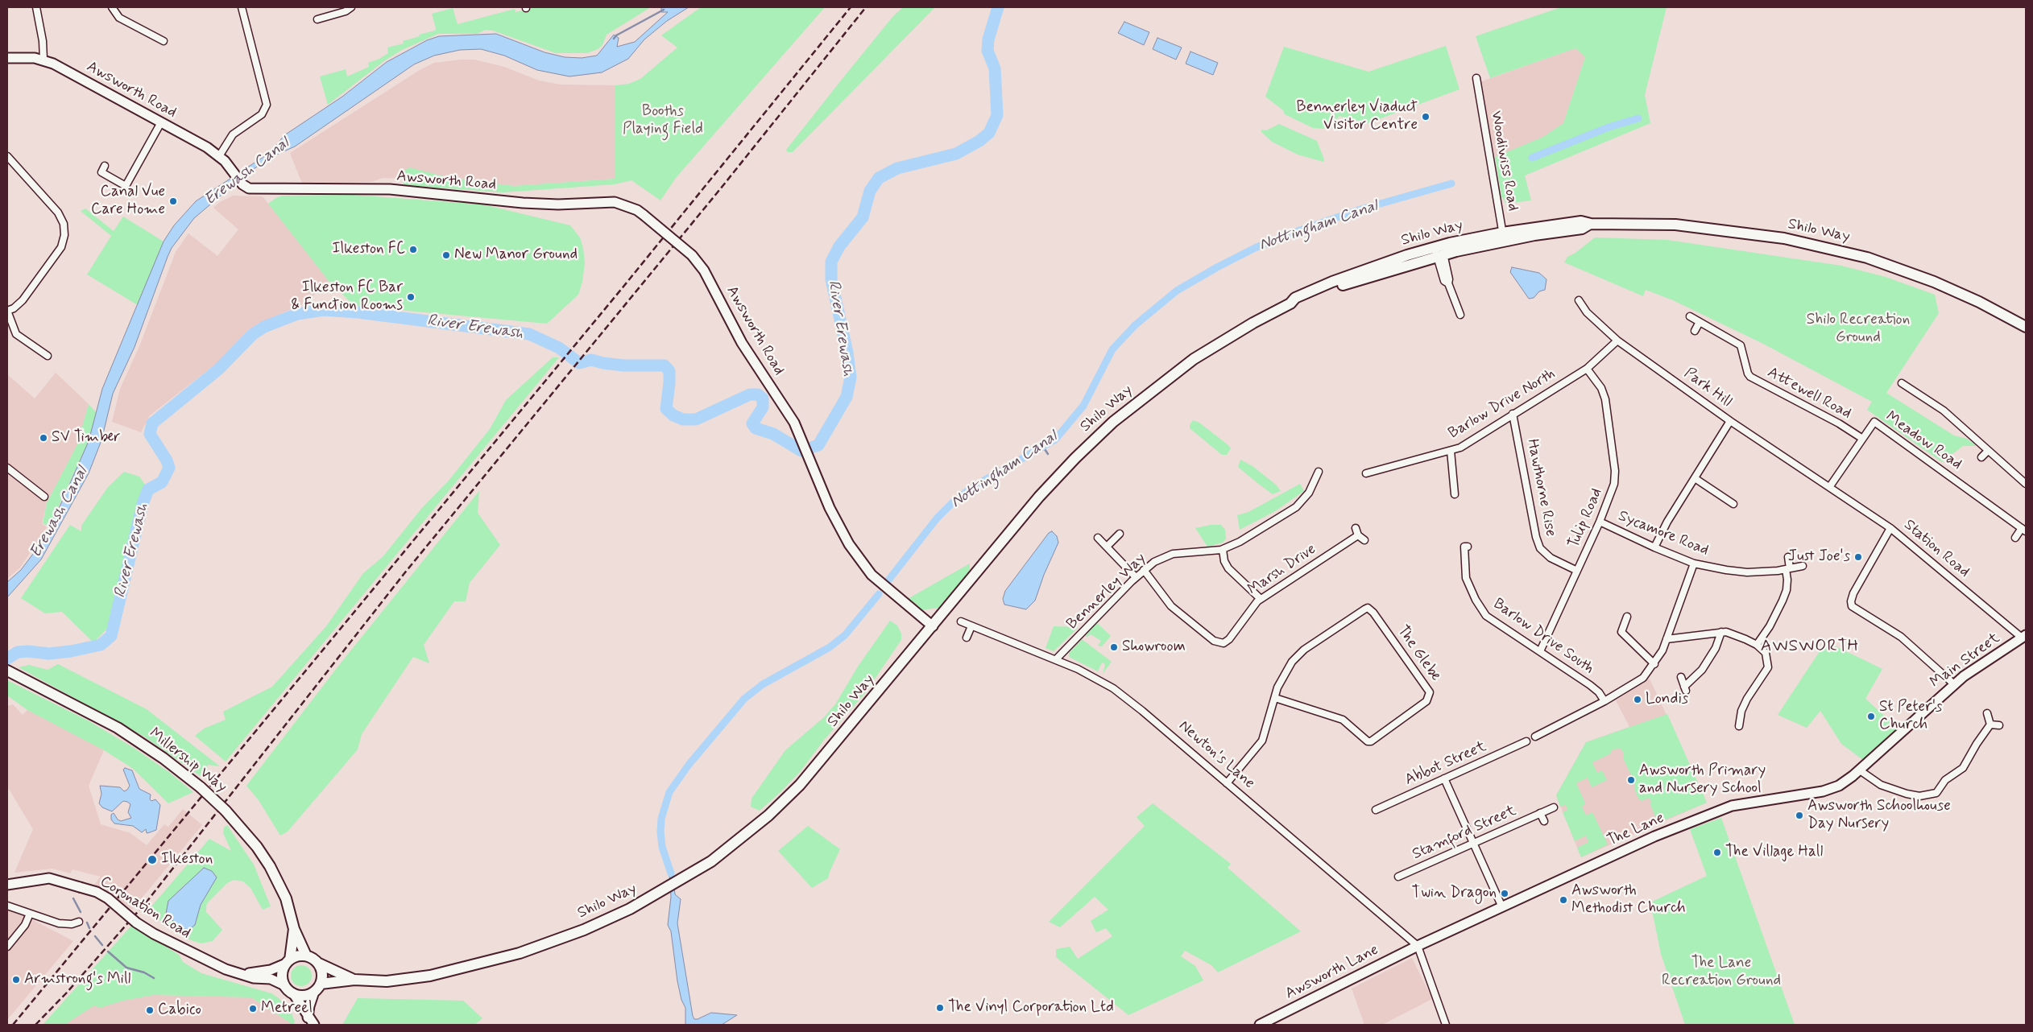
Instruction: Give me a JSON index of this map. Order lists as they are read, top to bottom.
{
  "streets": {
    "main road": ["Shilo Way", "Millership Way"],
    "street": [
      "Awsworth Road",
      "Woodiwiss Road",
      "Park Hill",
      "Attewell Road",
      "Barlow Drive North",
      "Meadow Road",
      "Hawthorne Rise",
      "Tulip Road",
      "Sycamore Road",
      "Station Road",
      "Marsh Drive",
      "Bennerley Way",
      "Barlow Drive South",
      "The Glebe",
      "Main Street",
      "Newton's Lane",
      "Abbot Street",
      "The Lane",
      "Stamford Street",
      "Coronation Road",
      "Awsworth Lane"
    ]
  },
  "crossings": [
    ["Awsworth Road", "Shilo Way"],
    ["Woodiwiss Road", "Shilo Way"],
    ["Shilo Way", "Millership Way"],
    ["Shilo Way", "Coronation Road"],
    ["Park Hill", "Barlow Drive North"],
    ["Park Hill", "Meadow Road"],
    ["Park Hill", "Station Road"],
    ["Attewell Road", "Meadow Road"],
    ["Barlow Drive North", "Hawthorne Rise"],
    ["Barlow Drive North", "Tulip Road"],
    ["Meadow Road", "Station Road"],
    ["Hawthorne Rise", "Tulip Road"],
    ["Tulip Road", "Sycamore Road"],
    ["Tulip Road", "Barlow Drive South"],
    ["Station Road", "Main Street"],
    ["Marsh Drive", "Bennerley Way"],
    ["Bennerley Way", "Newton's Lane"],
    ["The Glebe", "Newton's Lane"],
    ["Main Street", "The Lane"],
    ["Newton's Lane", "The Lane"],
    ["Newton's Lane", "Awsworth Lane"],
    ["Millership Way", "Coronation Road"],
    ["The Lane", "Awsworth Lane"]
  ],
  "districts": ["AWSWORTH"],
  "water": ["Erewash Canal", "Nottingham Canal", "River Erewash"],
  "parks": ["Booths Playing Field", "Shilo Recreation Ground", "The Lane Recreation Ground"],
  "places": [
    "Bennerley Viaduct Visitor Centre",
    "Canal Vue Care Home",
    "Ilkeston FC",
    "New Manor Ground",
    "Ilkeston FC Bar & Function Rooms",
    "SV Timber",
    "Just Joe's",
    "Showroom",
    "Londis",
    "St Peter's Church",
    "Awsworth Primary and Nursery School",
    "Awsworth Schoolhouse Day Nursery",
    "The Village Hall",
    "Ilkeston",
    "Twin Dragon",
    "Awsworth Methodist Church",
    "Armstrong's Mill",
    "The Vinyl Corporation Ltd",
    "Metreel",
    "Cabico"
  ]
}
